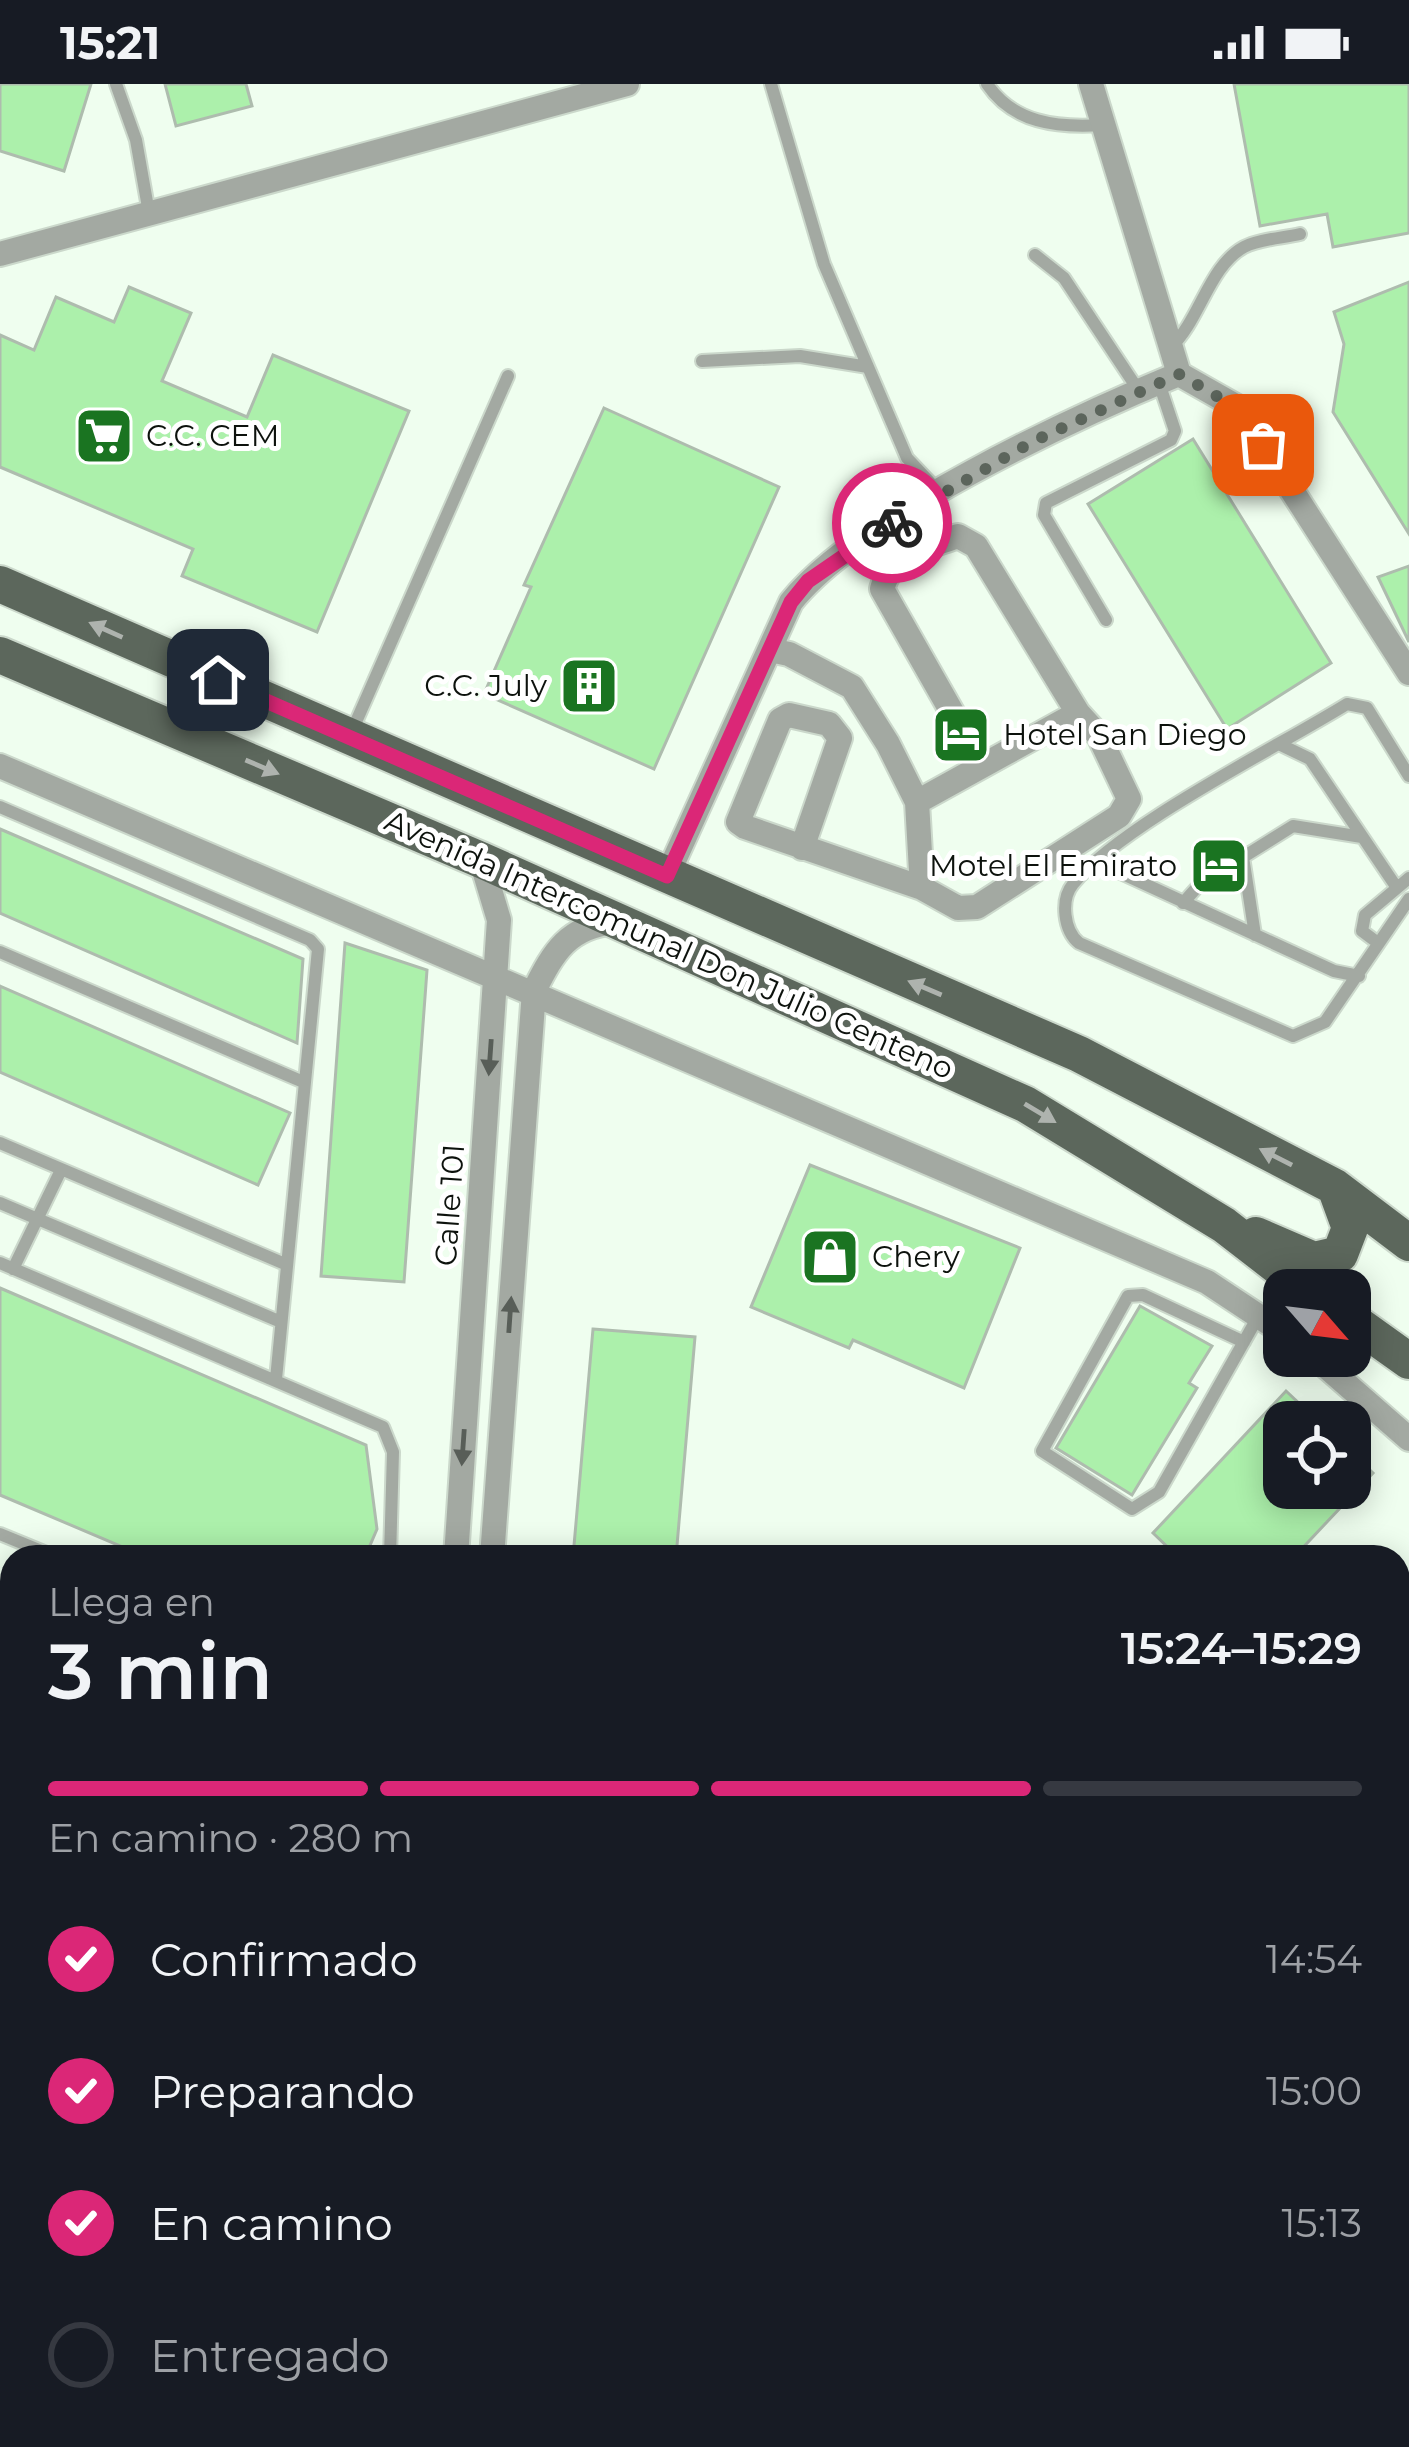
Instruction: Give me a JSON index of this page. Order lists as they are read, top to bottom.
{
  "streets": {
    "main road": ["Avenida Intercomunal Don Julio Centeno"],
    "street": ["Calle 101"]
  },
  "crossings": [
    ["Avenida Intercomunal Don Julio Centeno", "Calle 101"]
  ],
  "places": {
    "supermarket": ["C.C. CEM"],
    "building": ["C.C. July"],
    "hotel": ["Hotel San Diego", "Motel El Emirato"],
    "shop": ["Chery"]
  },
  "north": "bottom right",
  "page": {
    "status": "15:21",
    "heading": ["3 min", "Llega en", "15:24–15:29"],
    "bar": "En camino · 280 m",
    "list": [
      ["Confirmado", "14:54"],
      ["Preparando", "15:00"],
      ["En camino", "15:13"],
      "Entregado"
    ]
  }
}
